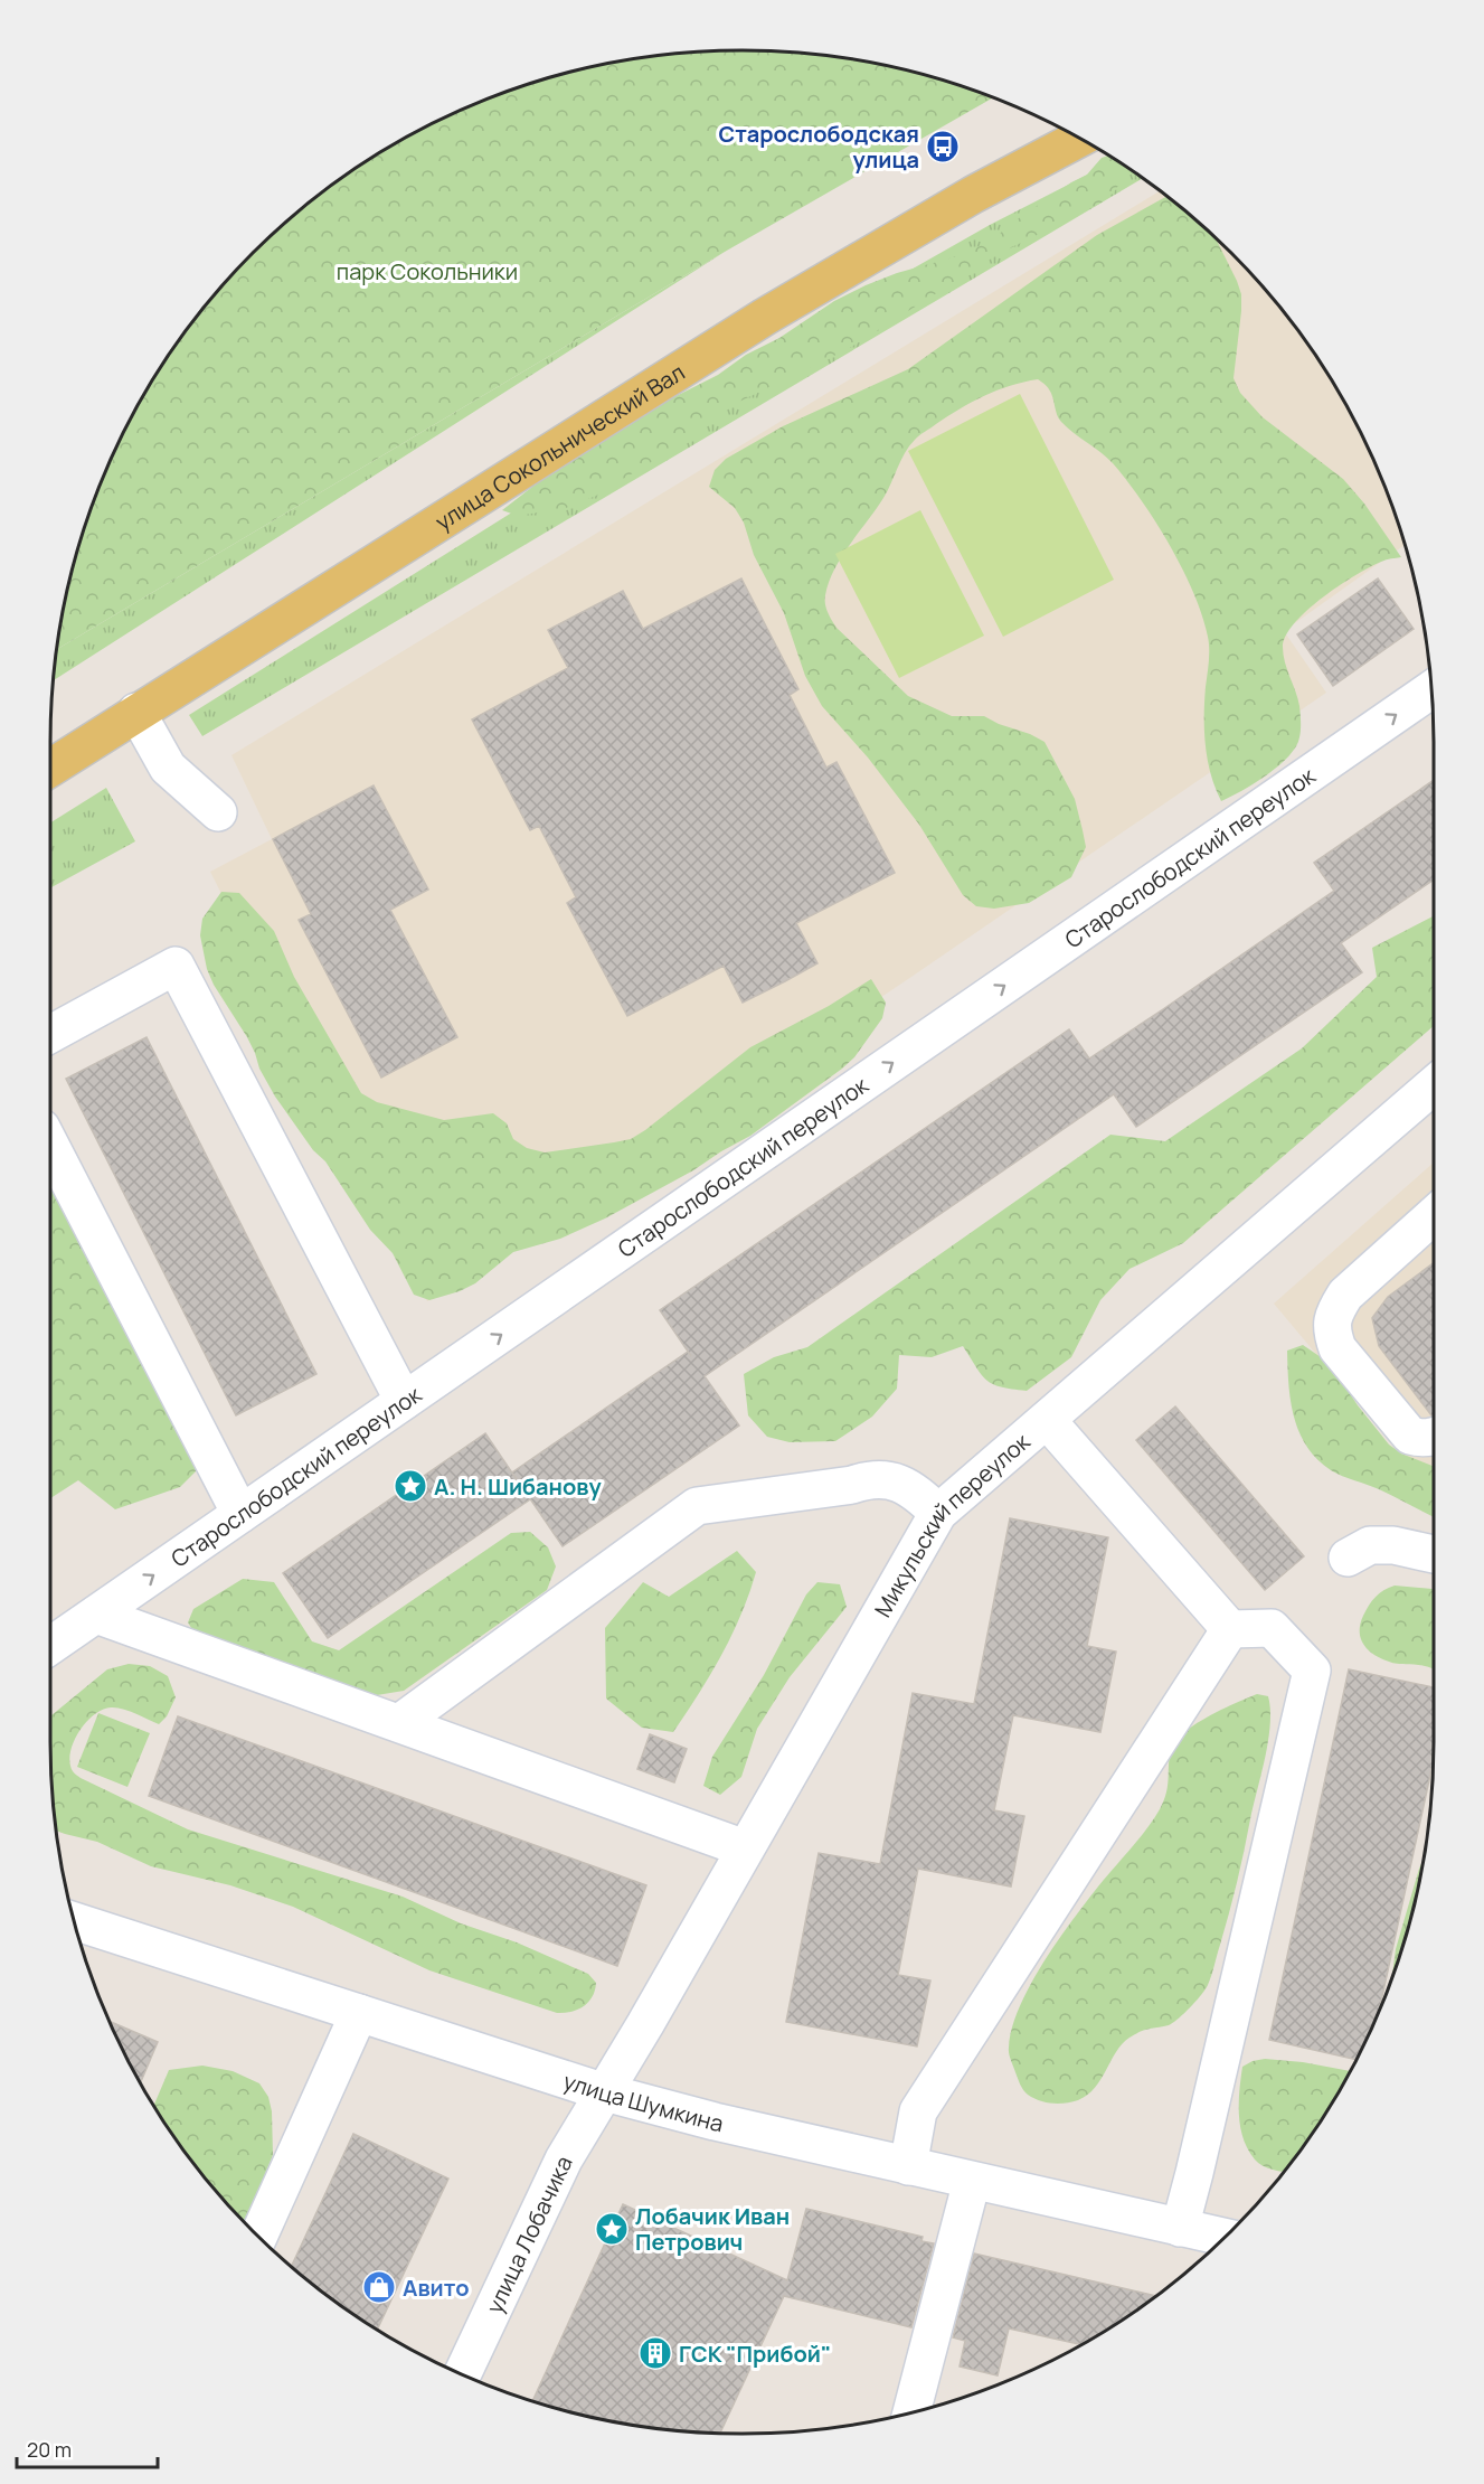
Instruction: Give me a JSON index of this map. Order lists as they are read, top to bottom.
{
  "streets": {
    "main road": ["улица Сокольнический Вал"],
    "street": [
      "Старослободский переулок",
      "Микульский переулок",
      "улица Шумкина",
      "улица Лобачика"
    ]
  },
  "crossings": [
    ["Микульский переулок", "улица Шумкина"],
    ["Микульский переулок", "улица Лобачика"],
    ["улица Шумкина", "улица Лобачика"]
  ],
  "one_way": ["Старослободский переулок"],
  "parks": ["парк Сокольники"],
  "places": {
    "bus stop": ["Старослободская улица"],
    "place": ["А. Н. Шибанову", "Лобачик Иван Петрович"],
    "shop": ["Авито"],
    "building": ["ГСК \"Прибой\""]
  },
  "scale_bar": "20 m"
}
